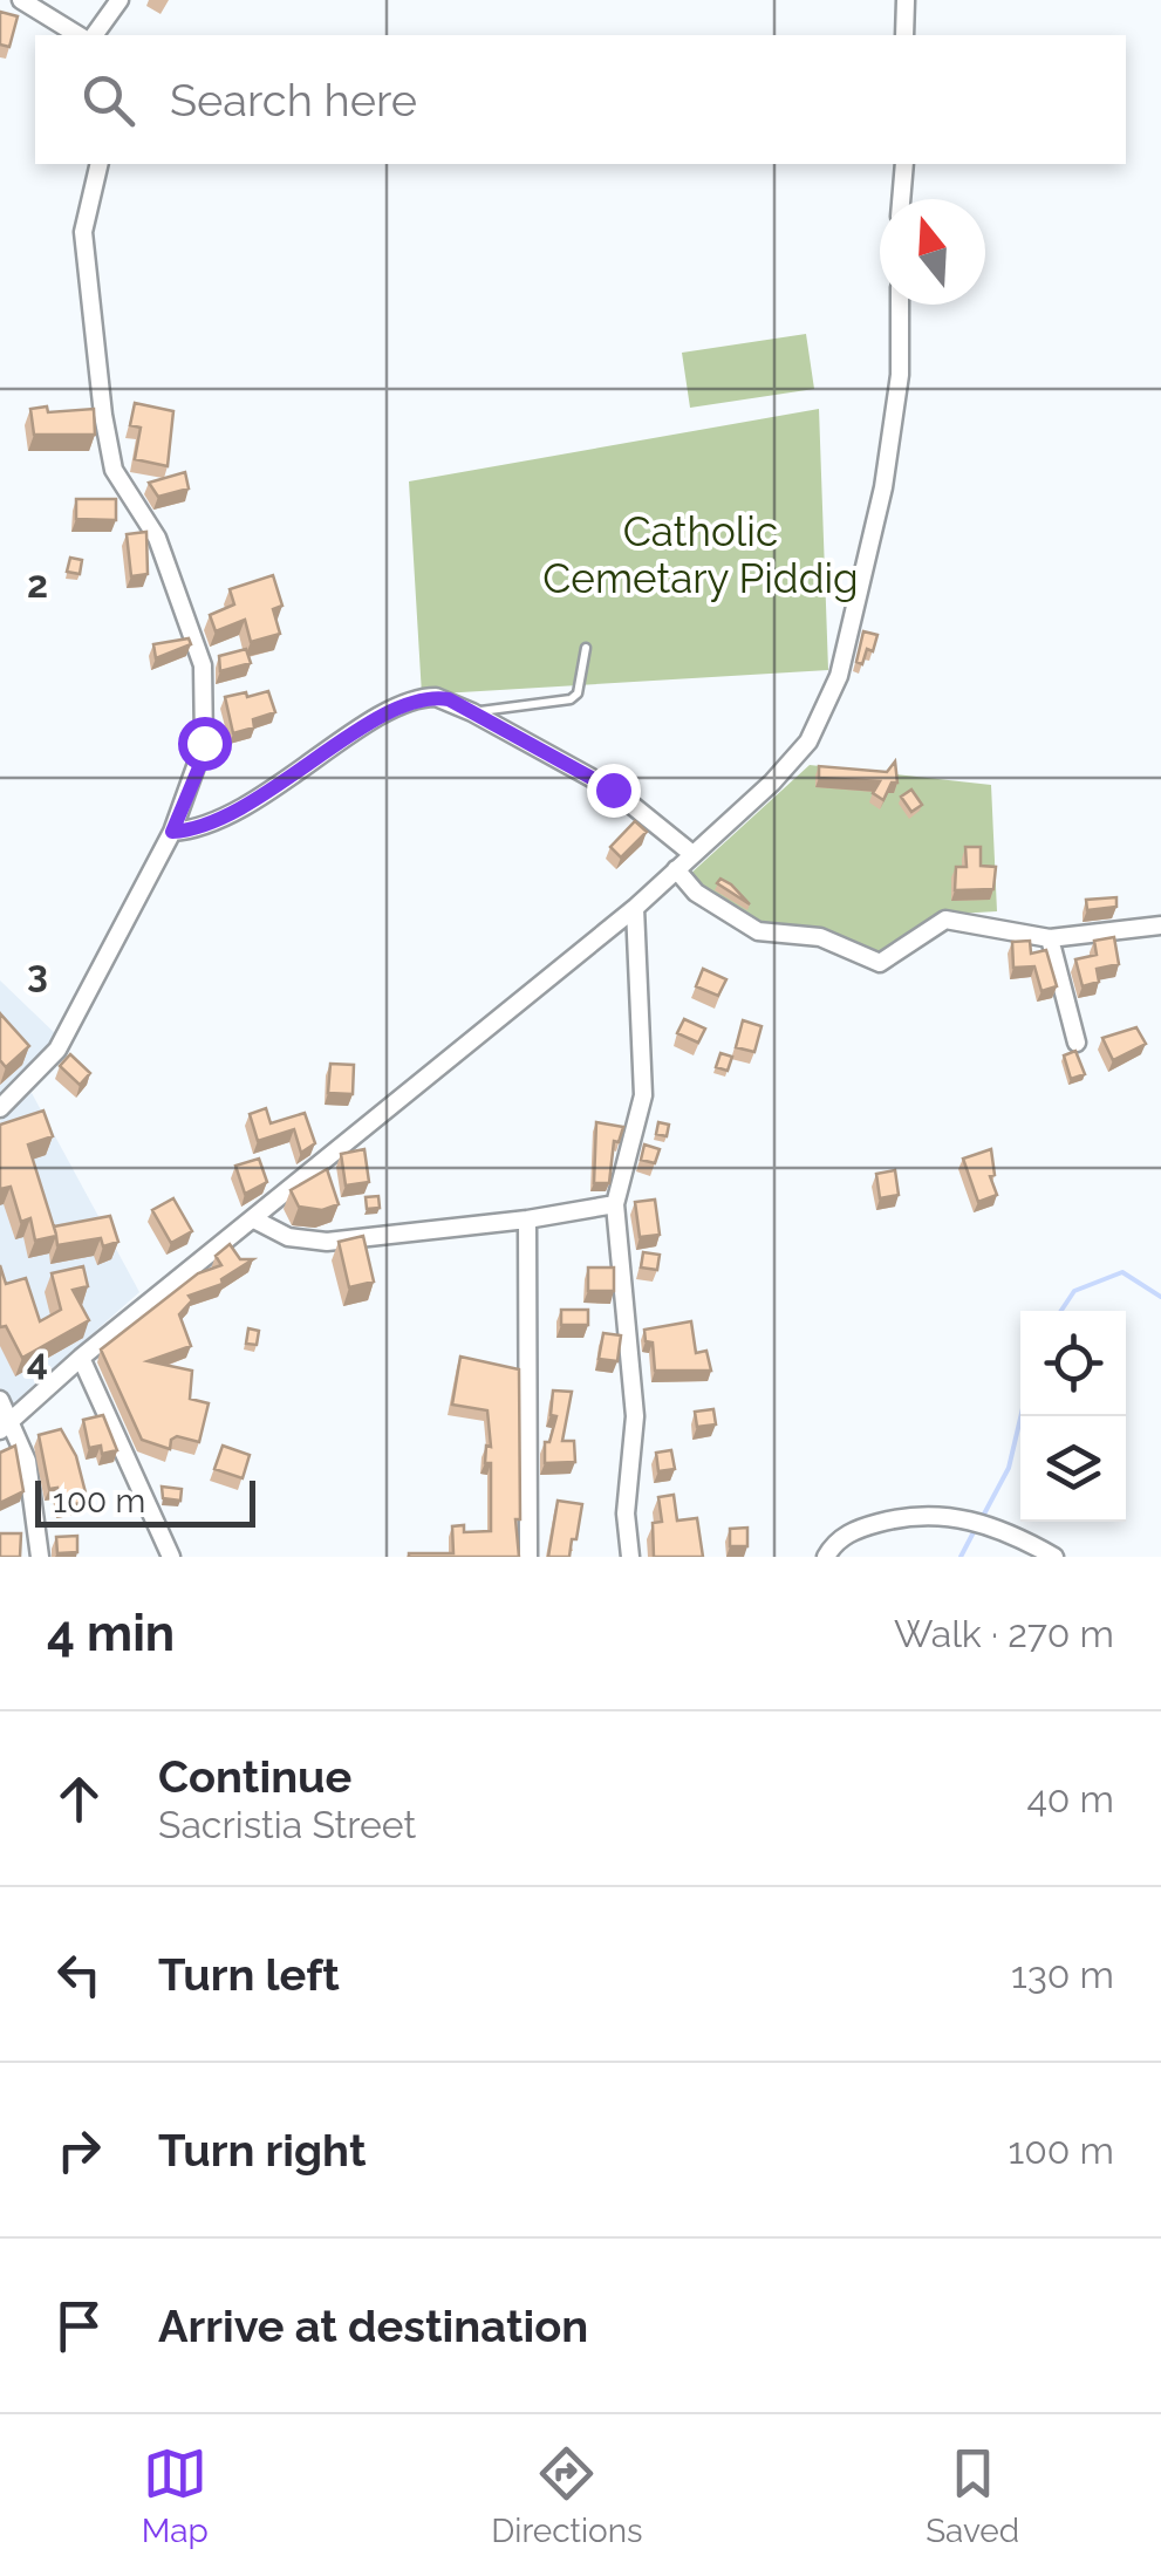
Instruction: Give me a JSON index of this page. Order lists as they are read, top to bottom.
{
  "parks": ["Catholic Cemetary Piddig"],
  "scale_bar": "100 m",
  "north": "top",
  "page": {
    "search": "Search here",
    "scale": "100 m",
    "heading": ["4 min", "Walk · 270 m"],
    "list": [
      ["Continue", "Sacristia Street", "40 m"],
      ["Turn left", "130 m"],
      ["Turn right", "100 m"],
      "Arrive at destination"
    ],
    "nav": ["Map", "Directions", "Saved"]
  },
  "grid": {
    "rows": ["2", "3", "4"]
  }
}
